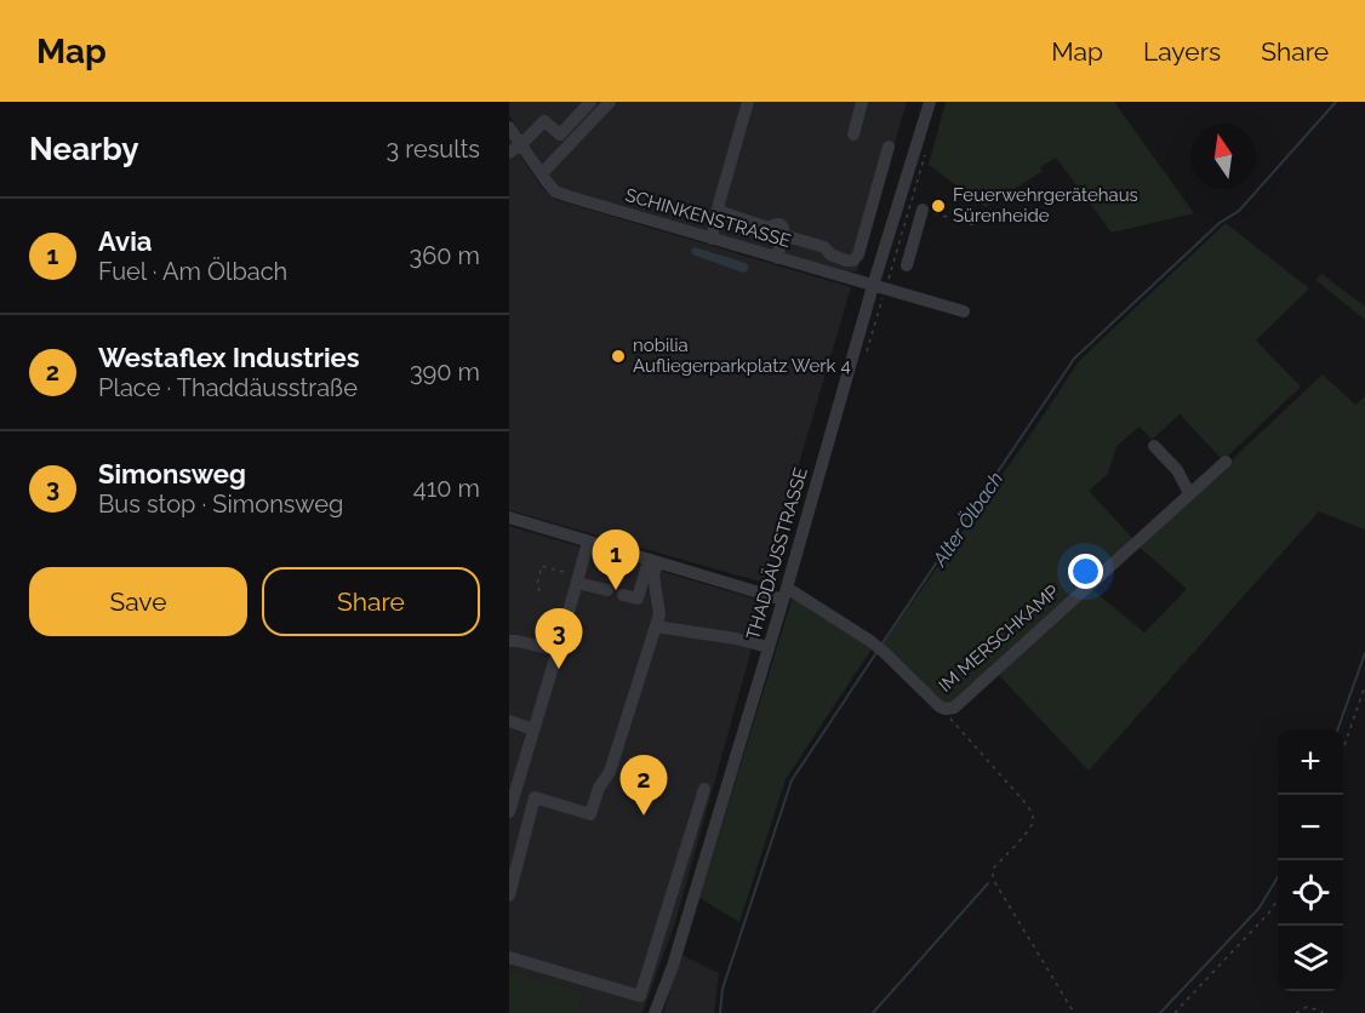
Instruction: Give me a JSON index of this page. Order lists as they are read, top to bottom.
{
  "streets": {
    "street": ["SCHINKENSTRASSE", "THADDÄUSSTRASSE", "IM MERSCHKAMP"]
  },
  "crossings": [
    ["SCHINKENSTRASSE", "THADDÄUSSTRASSE"],
    ["THADDÄUSSTRASSE", "IM MERSCHKAMP"]
  ],
  "water": ["Alter Ölbach"],
  "places": ["Feuerwehrgerätehaus Sürenheide", "nobilia Aufliegerparkplatz Werk 4"],
  "north": "top",
  "page": {
    "header": "Map",
    "nav": ["Map", "Layers", "Share"],
    "heading": ["Nearby", "3 results"],
    "list": [
      {
        "mark": "1",
        "name": "Avia",
        "note": "Fuel · Am Ölbach",
        "value": "360 m"
      },
      {
        "mark": "2",
        "name": "Westaflex Industries",
        "note": "Place · Thaddäusstraße",
        "value": "390 m"
      },
      {
        "mark": "3",
        "name": "Simonsweg",
        "note": "Bus stop · Simonsweg",
        "value": "410 m"
      }
    ],
    "pins": ["1", "3", "2"],
    "buttons": ["Save", "Share"],
    "map_buttons": ["+", "−"]
  }
}
